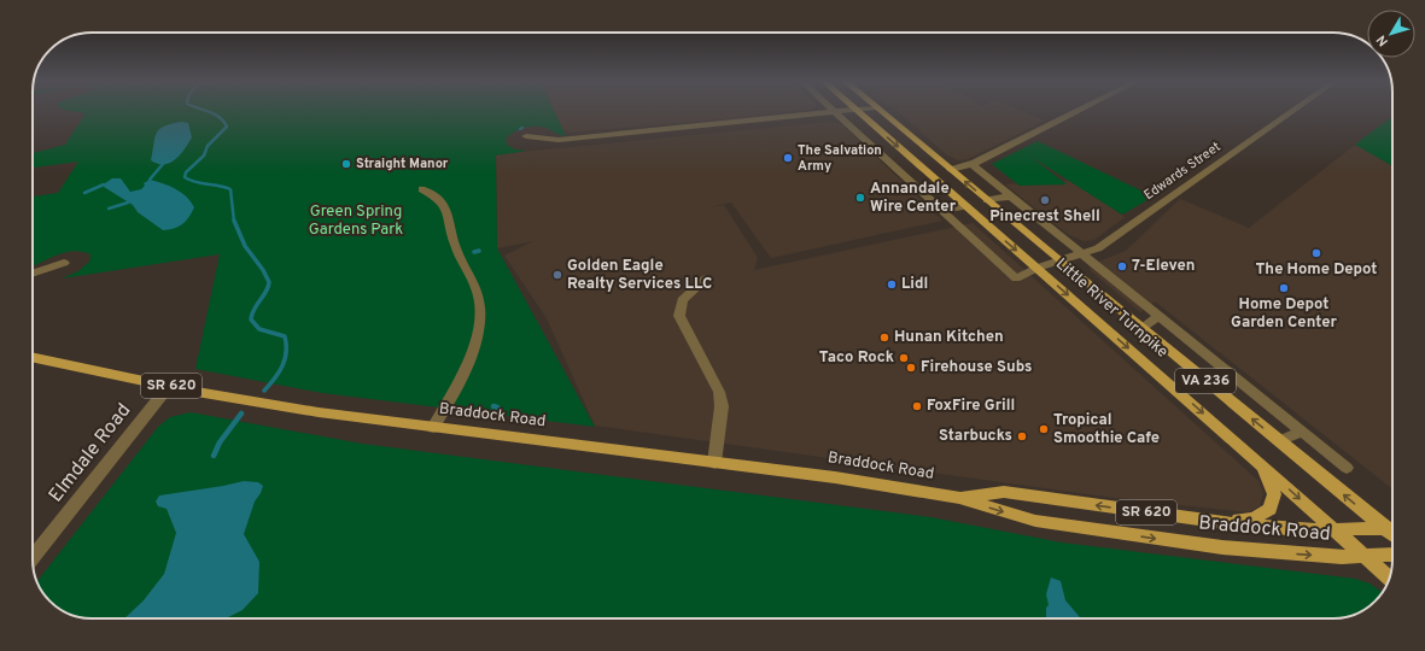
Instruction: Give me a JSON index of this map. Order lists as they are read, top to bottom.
{
  "streets": {
    "main road": [
      "Little River Turnpike",
      "VA 236",
      "SR 620",
      "Braddock Road"
    ],
    "street": ["Edwards Street", "Elmdale Road"]
  },
  "crossings": [
    ["Edwards Street", "Little River Turnpike"],
    ["Little River Turnpike", "Braddock Road"],
    ["Braddock Road", "Elmdale Road"]
  ],
  "parks": ["Green Spring Gardens Park"],
  "places": [
    "The Salvation Army",
    "Straight Manor",
    "Annandale Wire Center",
    "Pinecrest Shell",
    "The Home Depot",
    "7-Eleven",
    "Golden Eagle Realty Services LLC",
    "Lidl",
    "Home Depot Garden Center",
    "Hunan Kitchen",
    "Taco Rock",
    "Firehouse Subs",
    "FoxFire Grill",
    "Tropical Smoothie Cafe",
    "Starbucks"
  ],
  "north": "bottom left"
}
